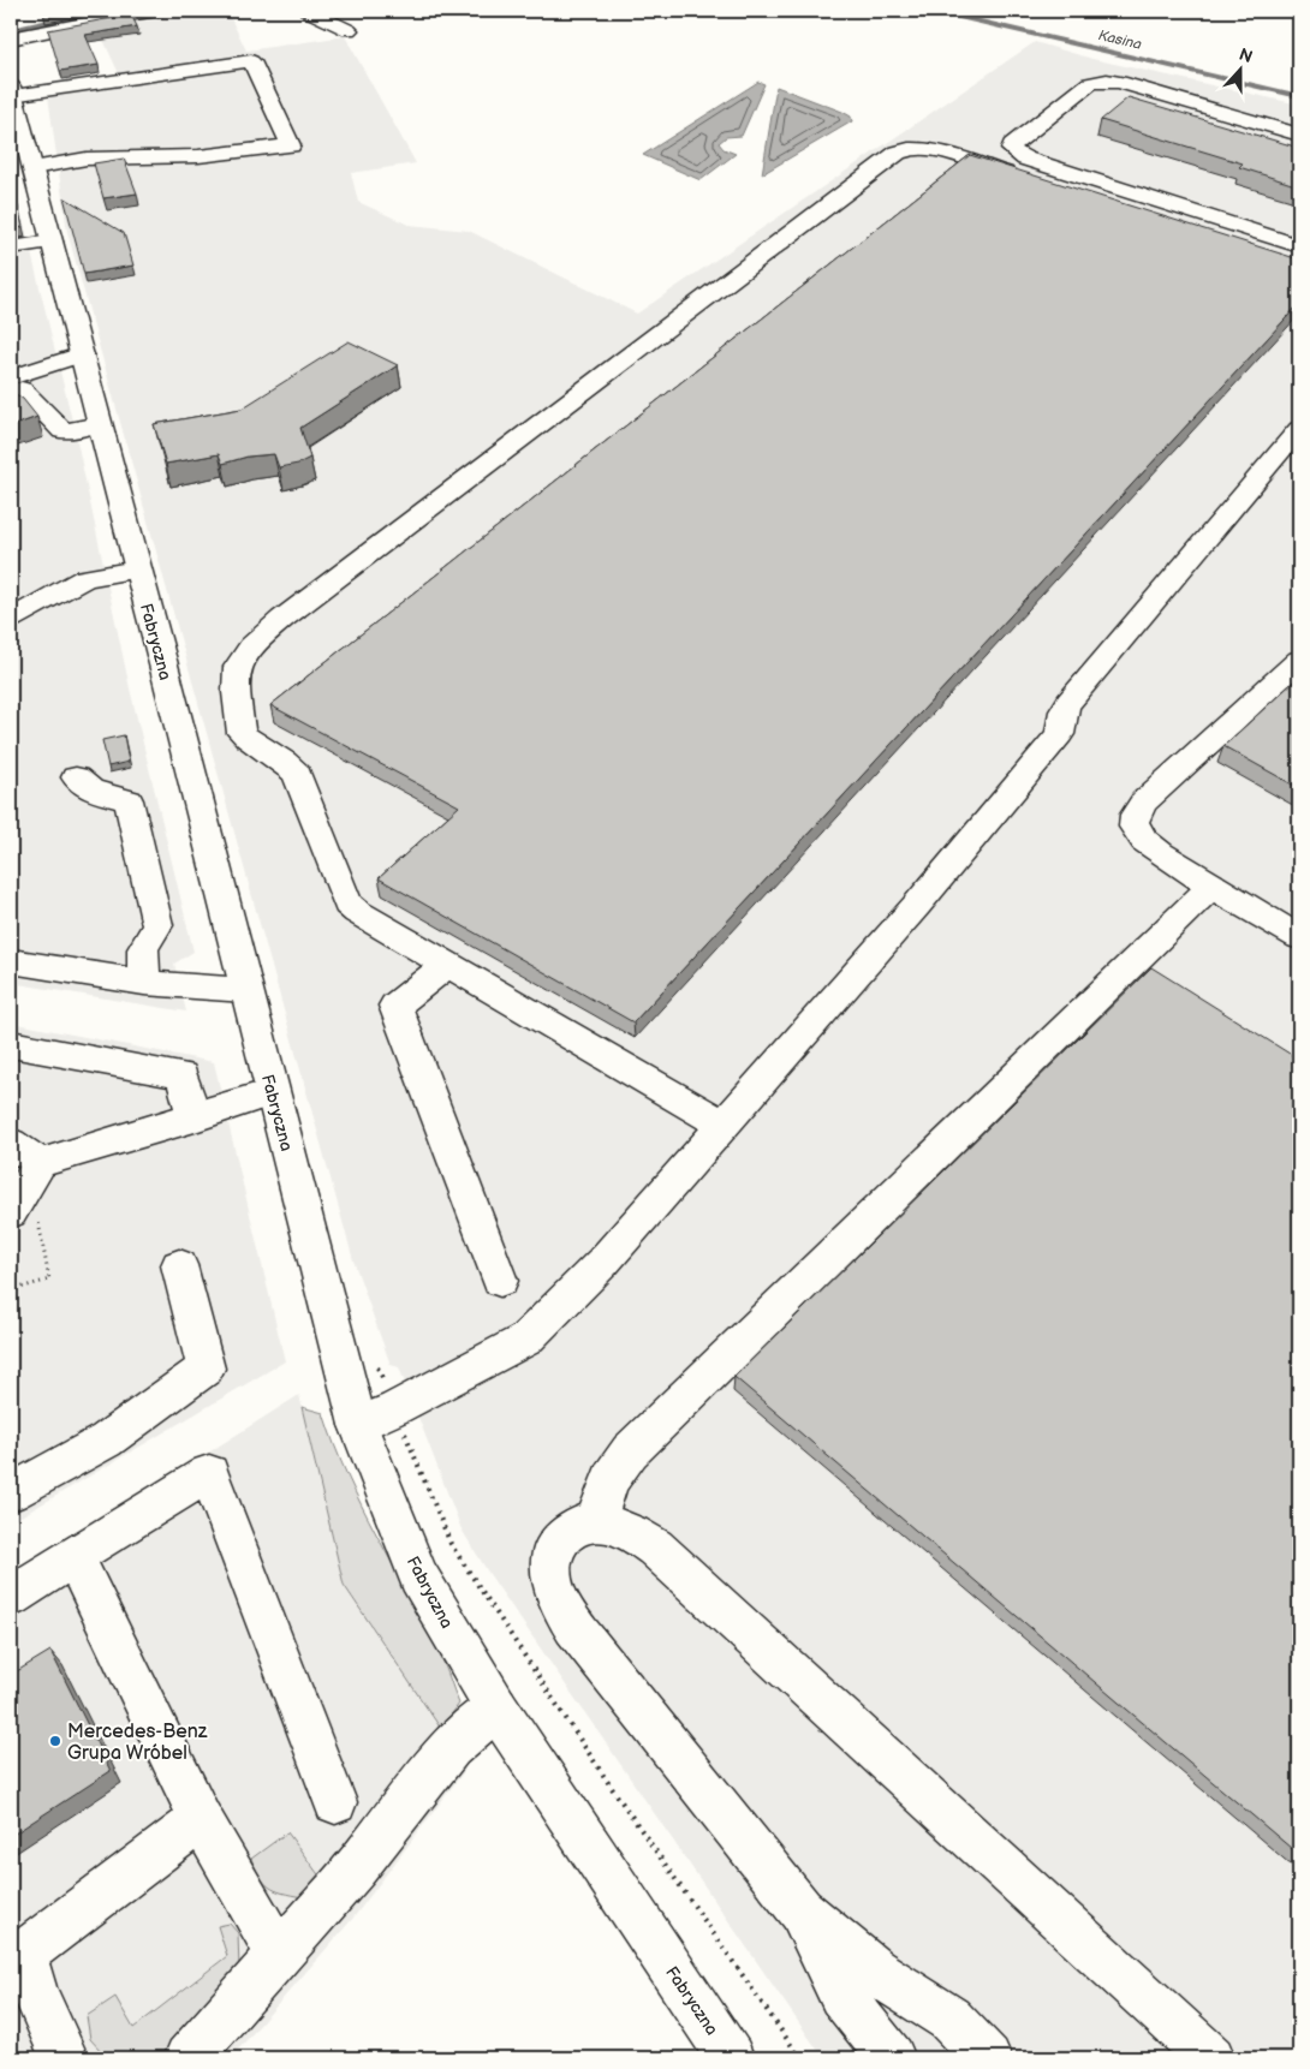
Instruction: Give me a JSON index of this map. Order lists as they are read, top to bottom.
{
  "streets": {
    "main road": ["Fabryczna"]
  },
  "water": ["Kasina"],
  "places": ["Mercedes-Benz Grupa Wróbel"],
  "north": "top"
}
